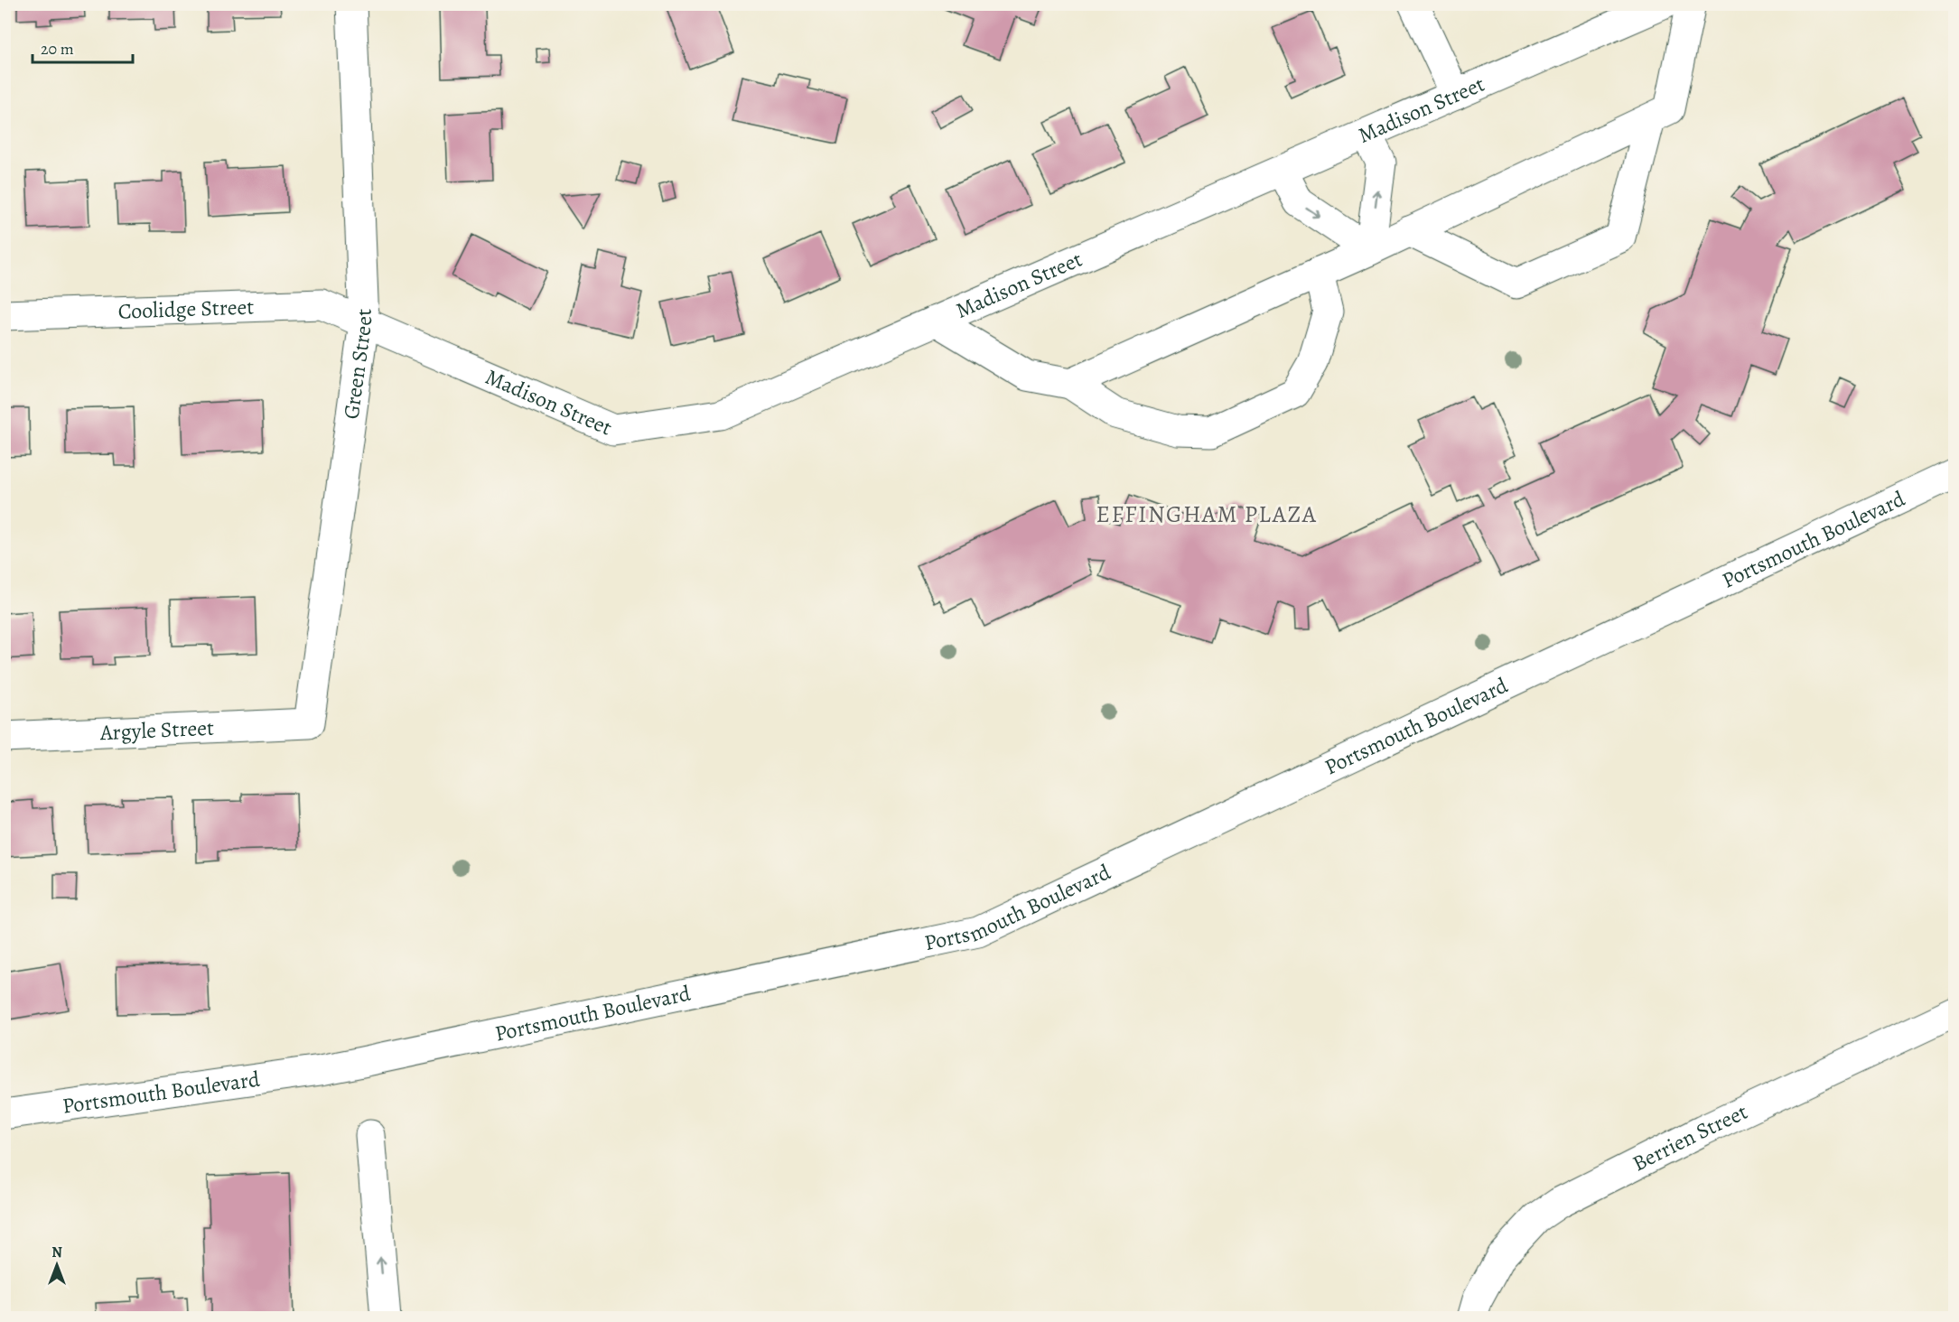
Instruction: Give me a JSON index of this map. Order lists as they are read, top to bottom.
{
  "streets": {
    "street": [
      "Madison Street",
      "Coolidge Street",
      "Green Street",
      "Portsmouth Boulevard",
      "Argyle Street",
      "Berrien Street"
    ]
  },
  "crossings": [
    ["Madison Street", "Coolidge Street"],
    ["Madison Street", "Green Street"],
    ["Coolidge Street", "Green Street"],
    ["Green Street", "Argyle Street"]
  ],
  "districts": ["EFFINGHAM PLAZA"],
  "scale_bar": "20 m",
  "north": "top"
}
